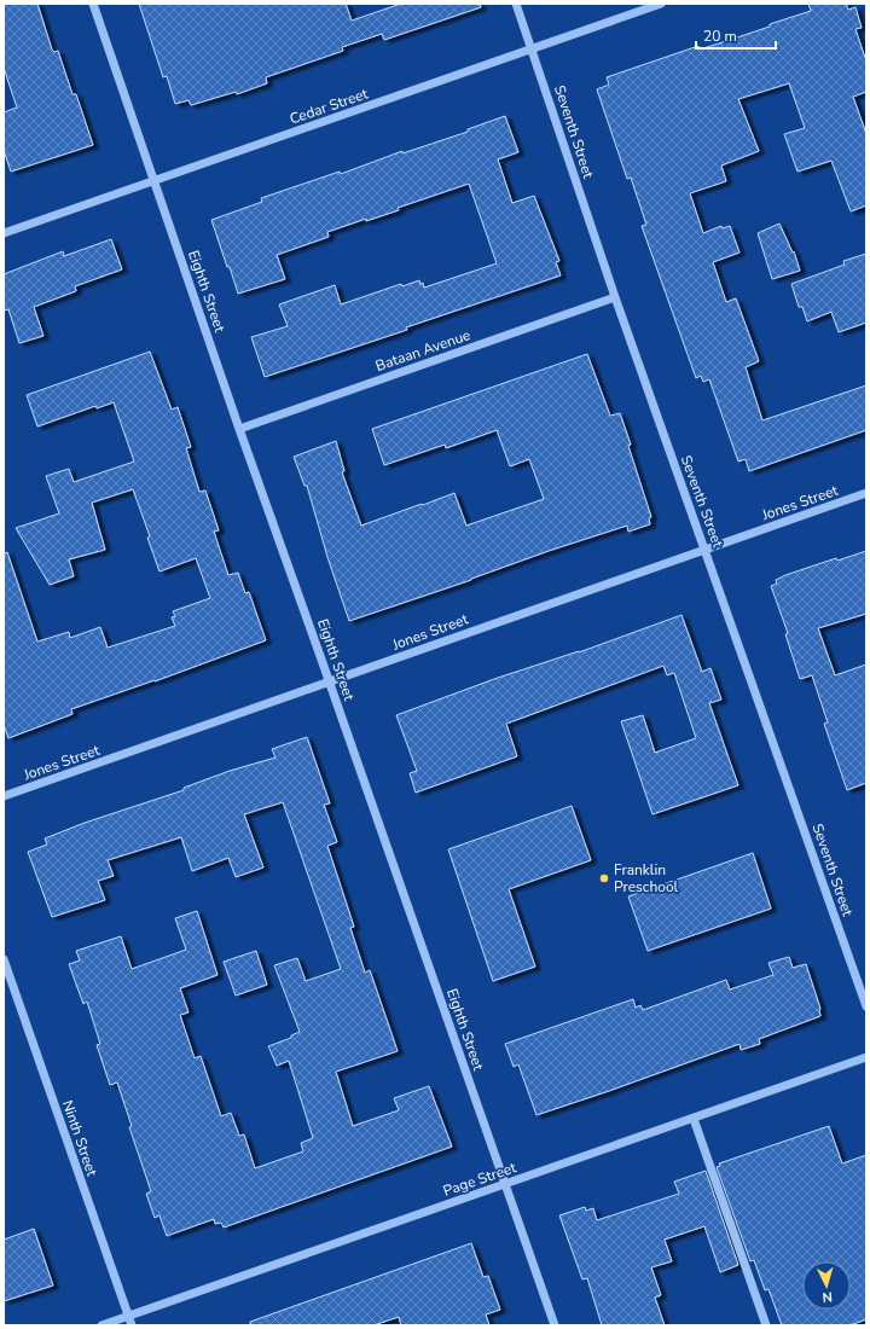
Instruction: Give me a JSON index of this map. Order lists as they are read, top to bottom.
{
  "streets": {
    "street": [
      "Cedar Street",
      "Seventh Street",
      "Eighth Street",
      "Bataan Avenue",
      "Jones Street",
      "Ninth Street",
      "Page Street"
    ]
  },
  "crossings": [
    ["Cedar Street", "Seventh Street"],
    ["Cedar Street", "Eighth Street"],
    ["Seventh Street", "Bataan Avenue"],
    ["Seventh Street", "Jones Street"],
    ["Eighth Street", "Bataan Avenue"],
    ["Eighth Street", "Jones Street"],
    ["Eighth Street", "Page Street"],
    ["Ninth Street", "Page Street"]
  ],
  "places": ["Franklin Preschool"],
  "scale_bar": "20 m",
  "north": "bottom"
}
